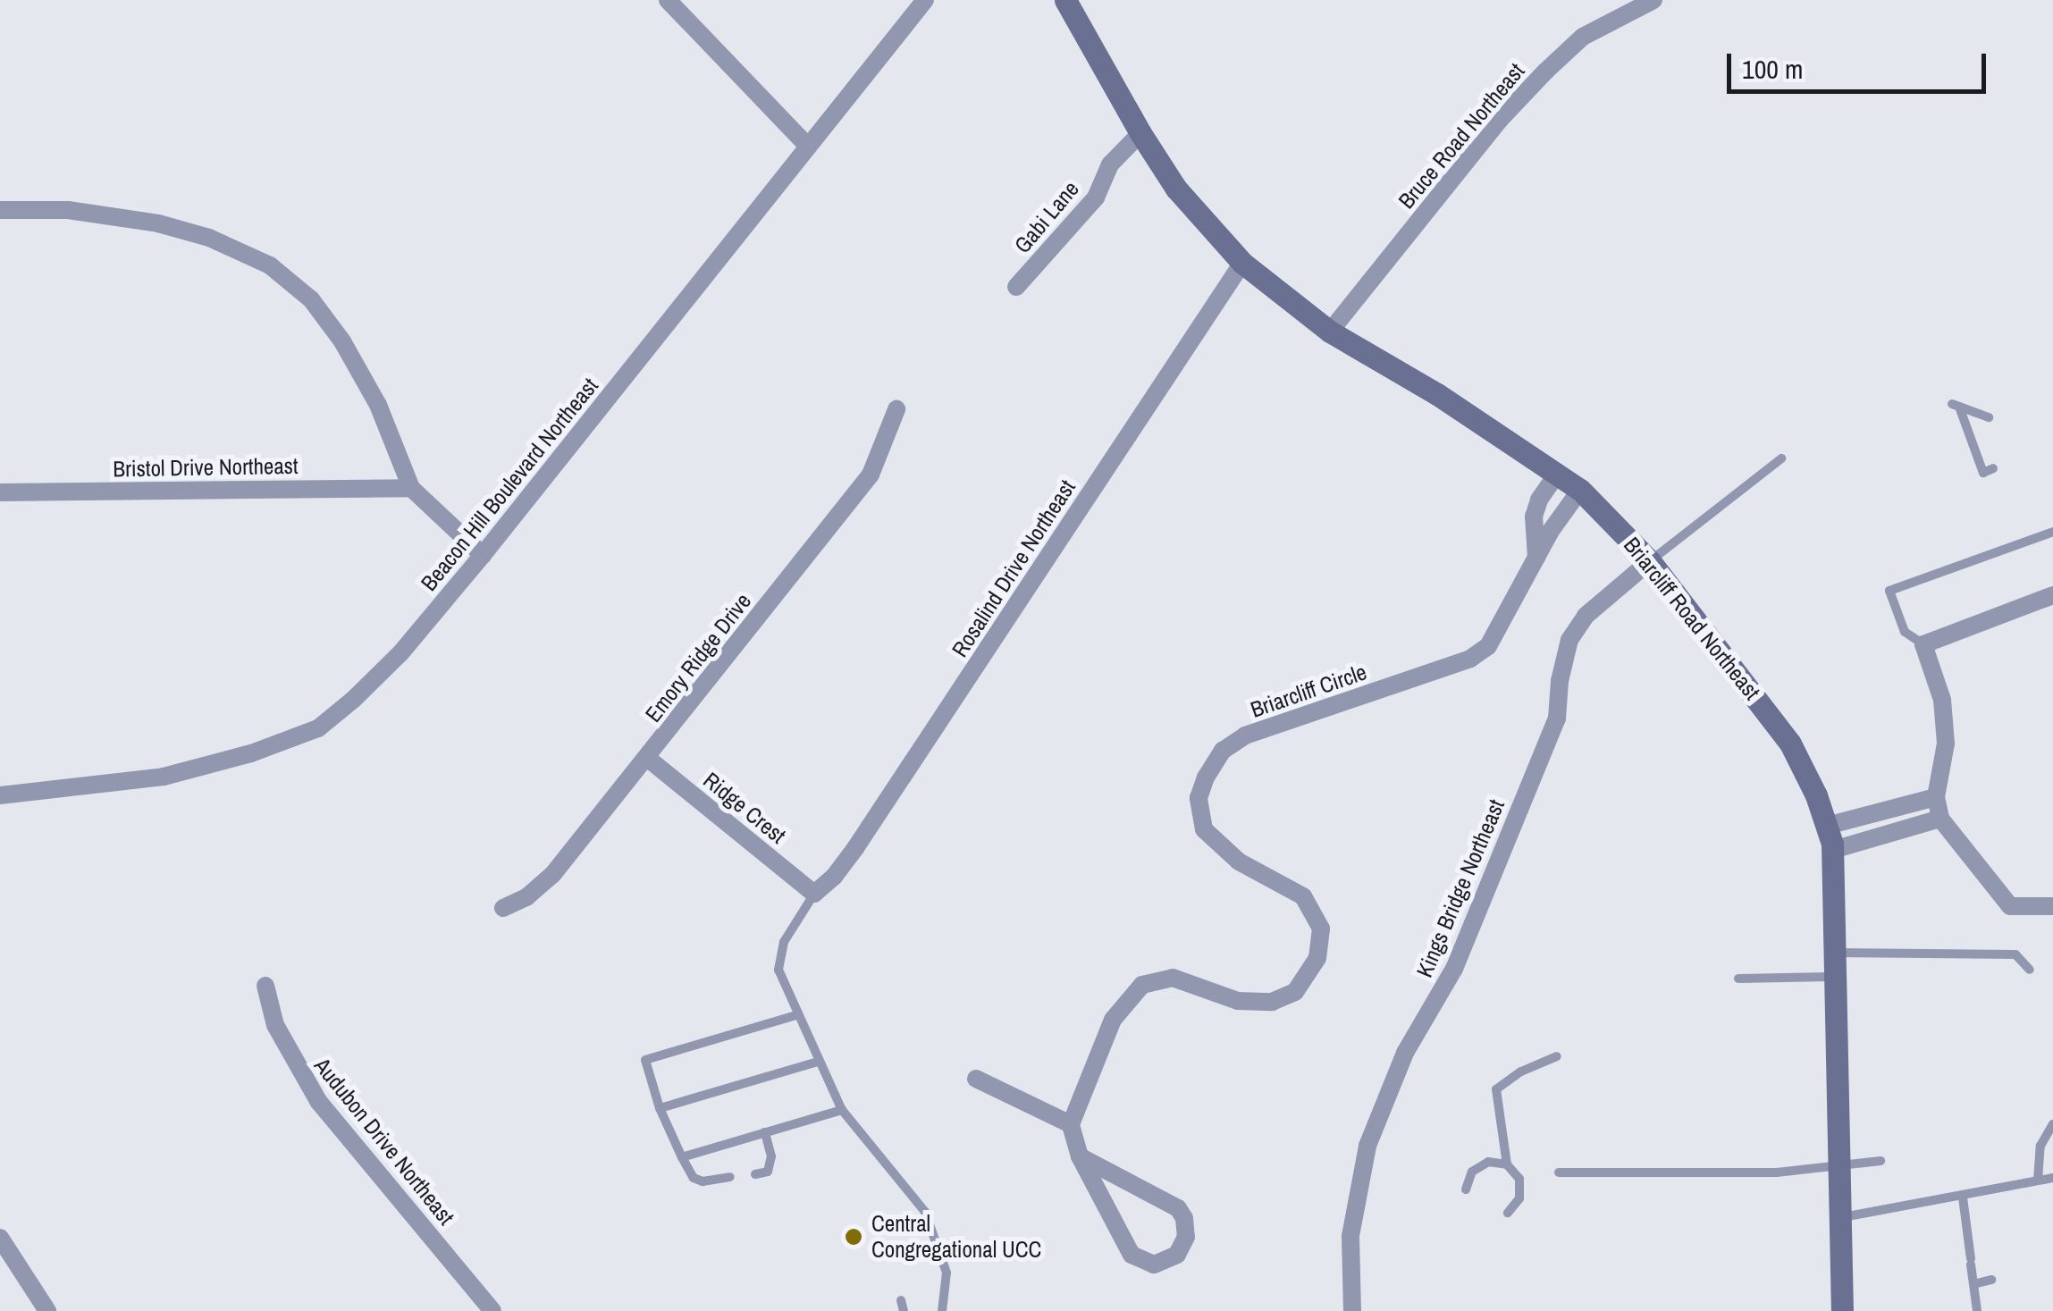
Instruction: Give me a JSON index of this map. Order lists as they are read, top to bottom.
{
  "streets": {
    "main road": ["Briarcliff Road Northeast"],
    "street": [
      "Bruce Road Northeast",
      "Gabi Lane",
      "Bristol Drive Northeast",
      "Beacon Hill Boulevard Northeast",
      "Rosalind Drive Northeast",
      "Emory Ridge Drive",
      "Briarcliff Circle",
      "Ridge Crest",
      "Kings Bridge Northeast",
      "Audubon Drive Northeast"
    ]
  },
  "crossings": [
    ["Bruce Road Northeast", "Briarcliff Road Northeast"],
    ["Gabi Lane", "Briarcliff Road Northeast"],
    ["Rosalind Drive Northeast", "Briarcliff Road Northeast"],
    ["Rosalind Drive Northeast", "Ridge Crest"],
    ["Briarcliff Road Northeast", "Briarcliff Circle"],
    ["Briarcliff Road Northeast", "Kings Bridge Northeast"],
    ["Emory Ridge Drive", "Ridge Crest"]
  ],
  "places": ["Central Congregational UCC"],
  "scale_bar": "100 m"
}
